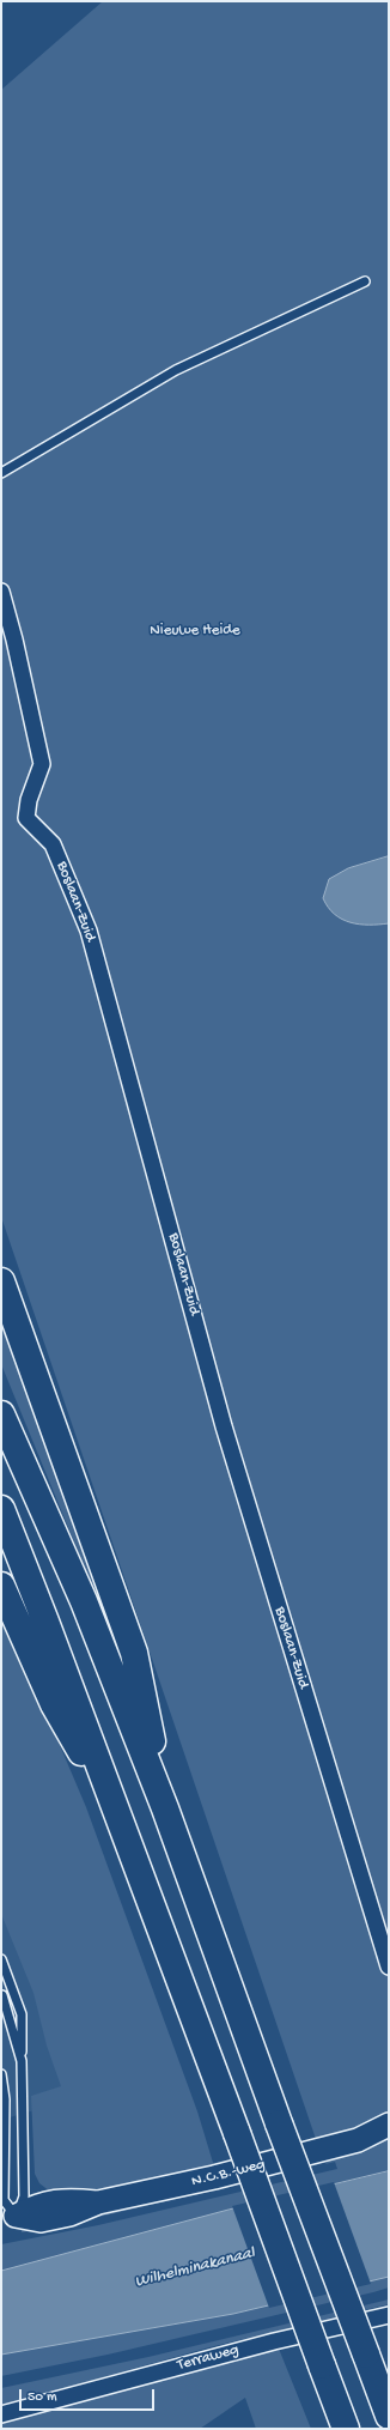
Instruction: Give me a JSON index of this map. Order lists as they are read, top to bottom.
{
  "streets": {
    "street": ["Boslaan-Zuid", "N.C.B.-weg", "Terraweg"]
  },
  "water": ["Wilhelminakanaal"],
  "parks": ["Nieuwe Heide"],
  "scale_bar": "50 m"
}
